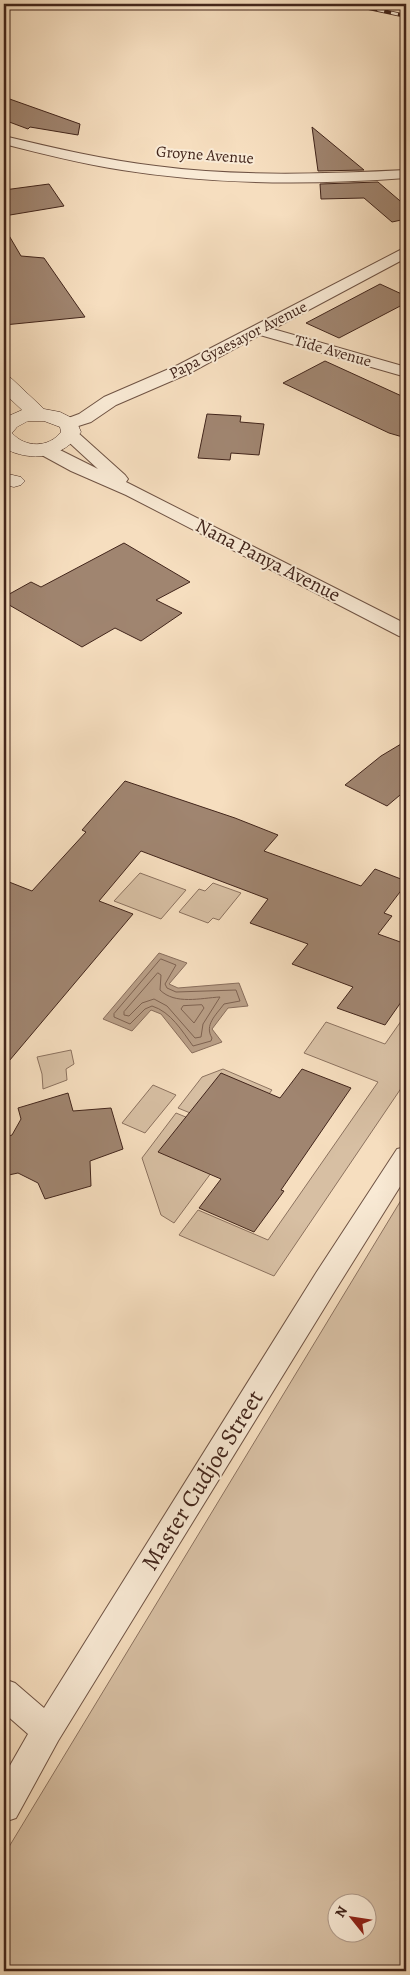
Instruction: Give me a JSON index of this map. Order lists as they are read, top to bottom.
{
  "streets": {
    "street": [
      "Groyne Avenue",
      "Papa Gyaesayor Avenue",
      "Tide Avenue",
      "Nana Panya Avenue",
      "Master Cudjoe Street"
    ]
  },
  "crossings": [
    ["Papa Gyaesayor Avenue", "Tide Avenue"],
    ["Papa Gyaesayor Avenue", "Nana Panya Avenue"]
  ],
  "north": "top left"
}
